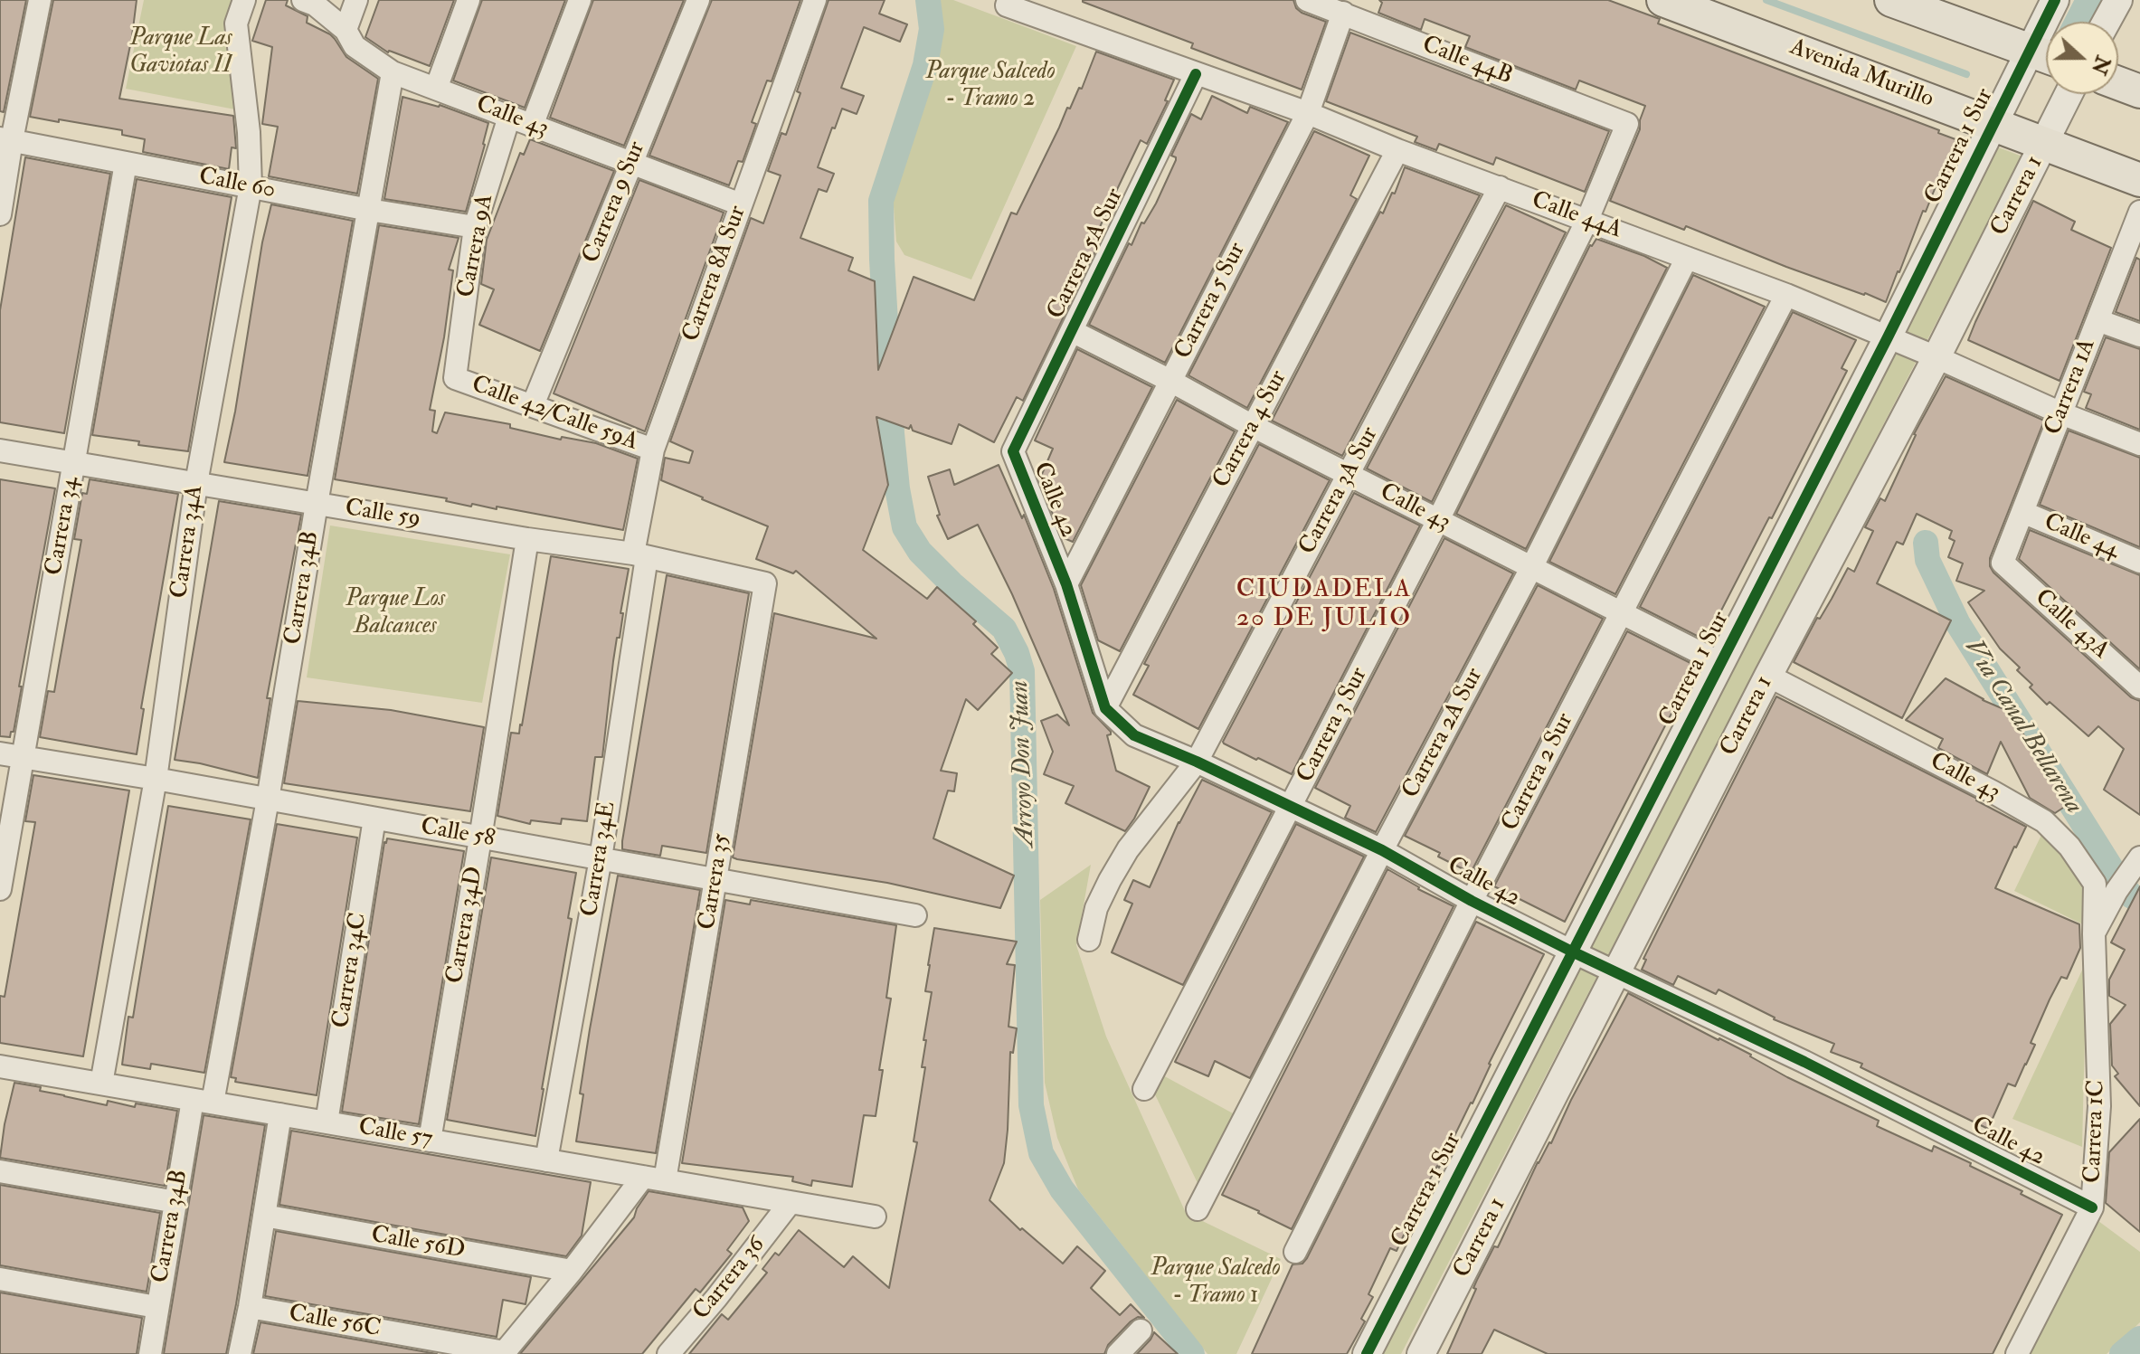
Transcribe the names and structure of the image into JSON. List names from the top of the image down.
{
  "streets": {
    "main road": ["Avenida Murillo"],
    "street": [
      "Calle 44B",
      "Calle 43",
      "Carrera 1 Sur",
      "Calle 60",
      "Carrera 1",
      "Carrera 9 Sur",
      "Calle 44A",
      "Carrera 9A",
      "Carrera 5A Sur",
      "Carrera 8A Sur",
      "Carrera 5 Sur",
      "Carrera 1A",
      "Calle 42/Calle 59A",
      "Carrera 4 Sur",
      "Carrera 3A Sur",
      "Calle 42",
      "Calle 59",
      "Carrera 34",
      "Calle 44",
      "Carrera 34A",
      "Carrera 34B",
      "Calle 43A",
      "Carrera 3 Sur",
      "Carrera 2A Sur",
      "Carrera 2 Sur",
      "Calle 58",
      "Carrera 34E",
      "Carrera 35",
      "Carrera 34D",
      "Carrera 34C",
      "Carrera 1C",
      "Calle 57",
      "Calle 56D",
      "Carrera 36",
      "Calle 56C"
    ]
  },
  "crossings": [
    ["Calle 44B", "Carrera 5 Sur"],
    ["Calle 44B", "Carrera 3 Sur"],
    ["Avenida Murillo", "Carrera 1 Sur"],
    ["Avenida Murillo", "Carrera 1"],
    ["Calle 43", "Carrera 1 Sur"],
    ["Calle 43", "Carrera 1"],
    ["Calle 43", "Carrera 9 Sur"],
    ["Calle 43", "Carrera 9A"],
    ["Calle 43", "Carrera 5A Sur"],
    ["Calle 43", "Carrera 8A Sur"],
    ["Calle 43", "Carrera 5 Sur"],
    ["Calle 43", "Carrera 4 Sur"],
    ["Calle 43", "Carrera 3A Sur"],
    ["Calle 43", "Carrera 34B"],
    ["Calle 43", "Carrera 3 Sur"],
    ["Calle 43", "Carrera 2A Sur"],
    ["Calle 43", "Carrera 2 Sur"],
    ["Calle 43", "Carrera 1C"],
    ["Carrera 1 Sur", "Calle 44A"],
    ["Carrera 1 Sur", "Calle 42"],
    ["Calle 60", "Carrera 9A"],
    ["Calle 60", "Carrera 34"],
    ["Calle 60", "Carrera 34A"],
    ["Calle 60", "Carrera 34B"],
    ["Carrera 1", "Calle 44A"],
    ["Carrera 1", "Calle 42"],
    ["Carrera 9 Sur", "Calle 42/Calle 59A"],
    ["Calle 44A", "Carrera 5A Sur"],
    ["Calle 44A", "Carrera 5 Sur"],
    ["Calle 44A", "Carrera 1A"],
    ["Calle 44A", "Carrera 4 Sur"],
    ["Calle 44A", "Carrera 3A Sur"],
    ["Calle 44A", "Carrera 3 Sur"],
    ["Calle 44A", "Carrera 2A Sur"],
    ["Calle 44A", "Carrera 2 Sur"],
    ["Carrera 9A", "Calle 42/Calle 59A"],
    ["Carrera 5A Sur", "Calle 42"],
    ["Carrera 8A Sur", "Calle 42/Calle 59A"],
    ["Carrera 8A Sur", "Calle 59"],
    ["Carrera 8A Sur", "Carrera 34E"],
    ["Carrera 5 Sur", "Calle 42"],
    ["Carrera 1A", "Calle 44"],
    ["Carrera 1A", "Calle 43A"],
    ["Carrera 4 Sur", "Calle 42"],
    ["Carrera 3A Sur", "Calle 42"],
    ["Calle 42", "Carrera 3 Sur"],
    ["Calle 42", "Carrera 2A Sur"],
    ["Calle 42", "Carrera 2 Sur"],
    ["Calle 42", "Carrera 1C"],
    ["Calle 59", "Carrera 34"],
    ["Calle 59", "Carrera 34A"],
    ["Calle 59", "Carrera 34B"],
    ["Calle 59", "Carrera 34E"],
    ["Calle 59", "Carrera 35"],
    ["Calle 59", "Carrera 34D"],
    ["Carrera 34", "Calle 58"],
    ["Carrera 34A", "Calle 58"],
    ["Carrera 34A", "Calle 57"],
    ["Carrera 34B", "Calle 58"],
    ["Carrera 34B", "Calle 57"],
    ["Calle 58", "Carrera 34E"],
    ["Calle 58", "Carrera 35"],
    ["Calle 58", "Carrera 34D"],
    ["Calle 58", "Carrera 34C"],
    ["Carrera 34E", "Calle 57"],
    ["Carrera 35", "Calle 57"],
    ["Carrera 35", "Calle 56D"],
    ["Carrera 35", "Calle 56C"],
    ["Carrera 34D", "Calle 57"],
    ["Carrera 34C", "Calle 57"],
    ["Calle 57", "Carrera 36"]
  ],
  "districts": ["CIUDADELA 20 DE JULIO"],
  "water": ["Via Canal Bellarena", "Arroyo Don Juan"],
  "parks": [
    "Parque Las Gaviotas II",
    "Parque Salcedo - Tramo 2",
    "Parque Los Balcances",
    "Parque Salcedo - Tramo 1"
  ],
  "north": "right"
}
